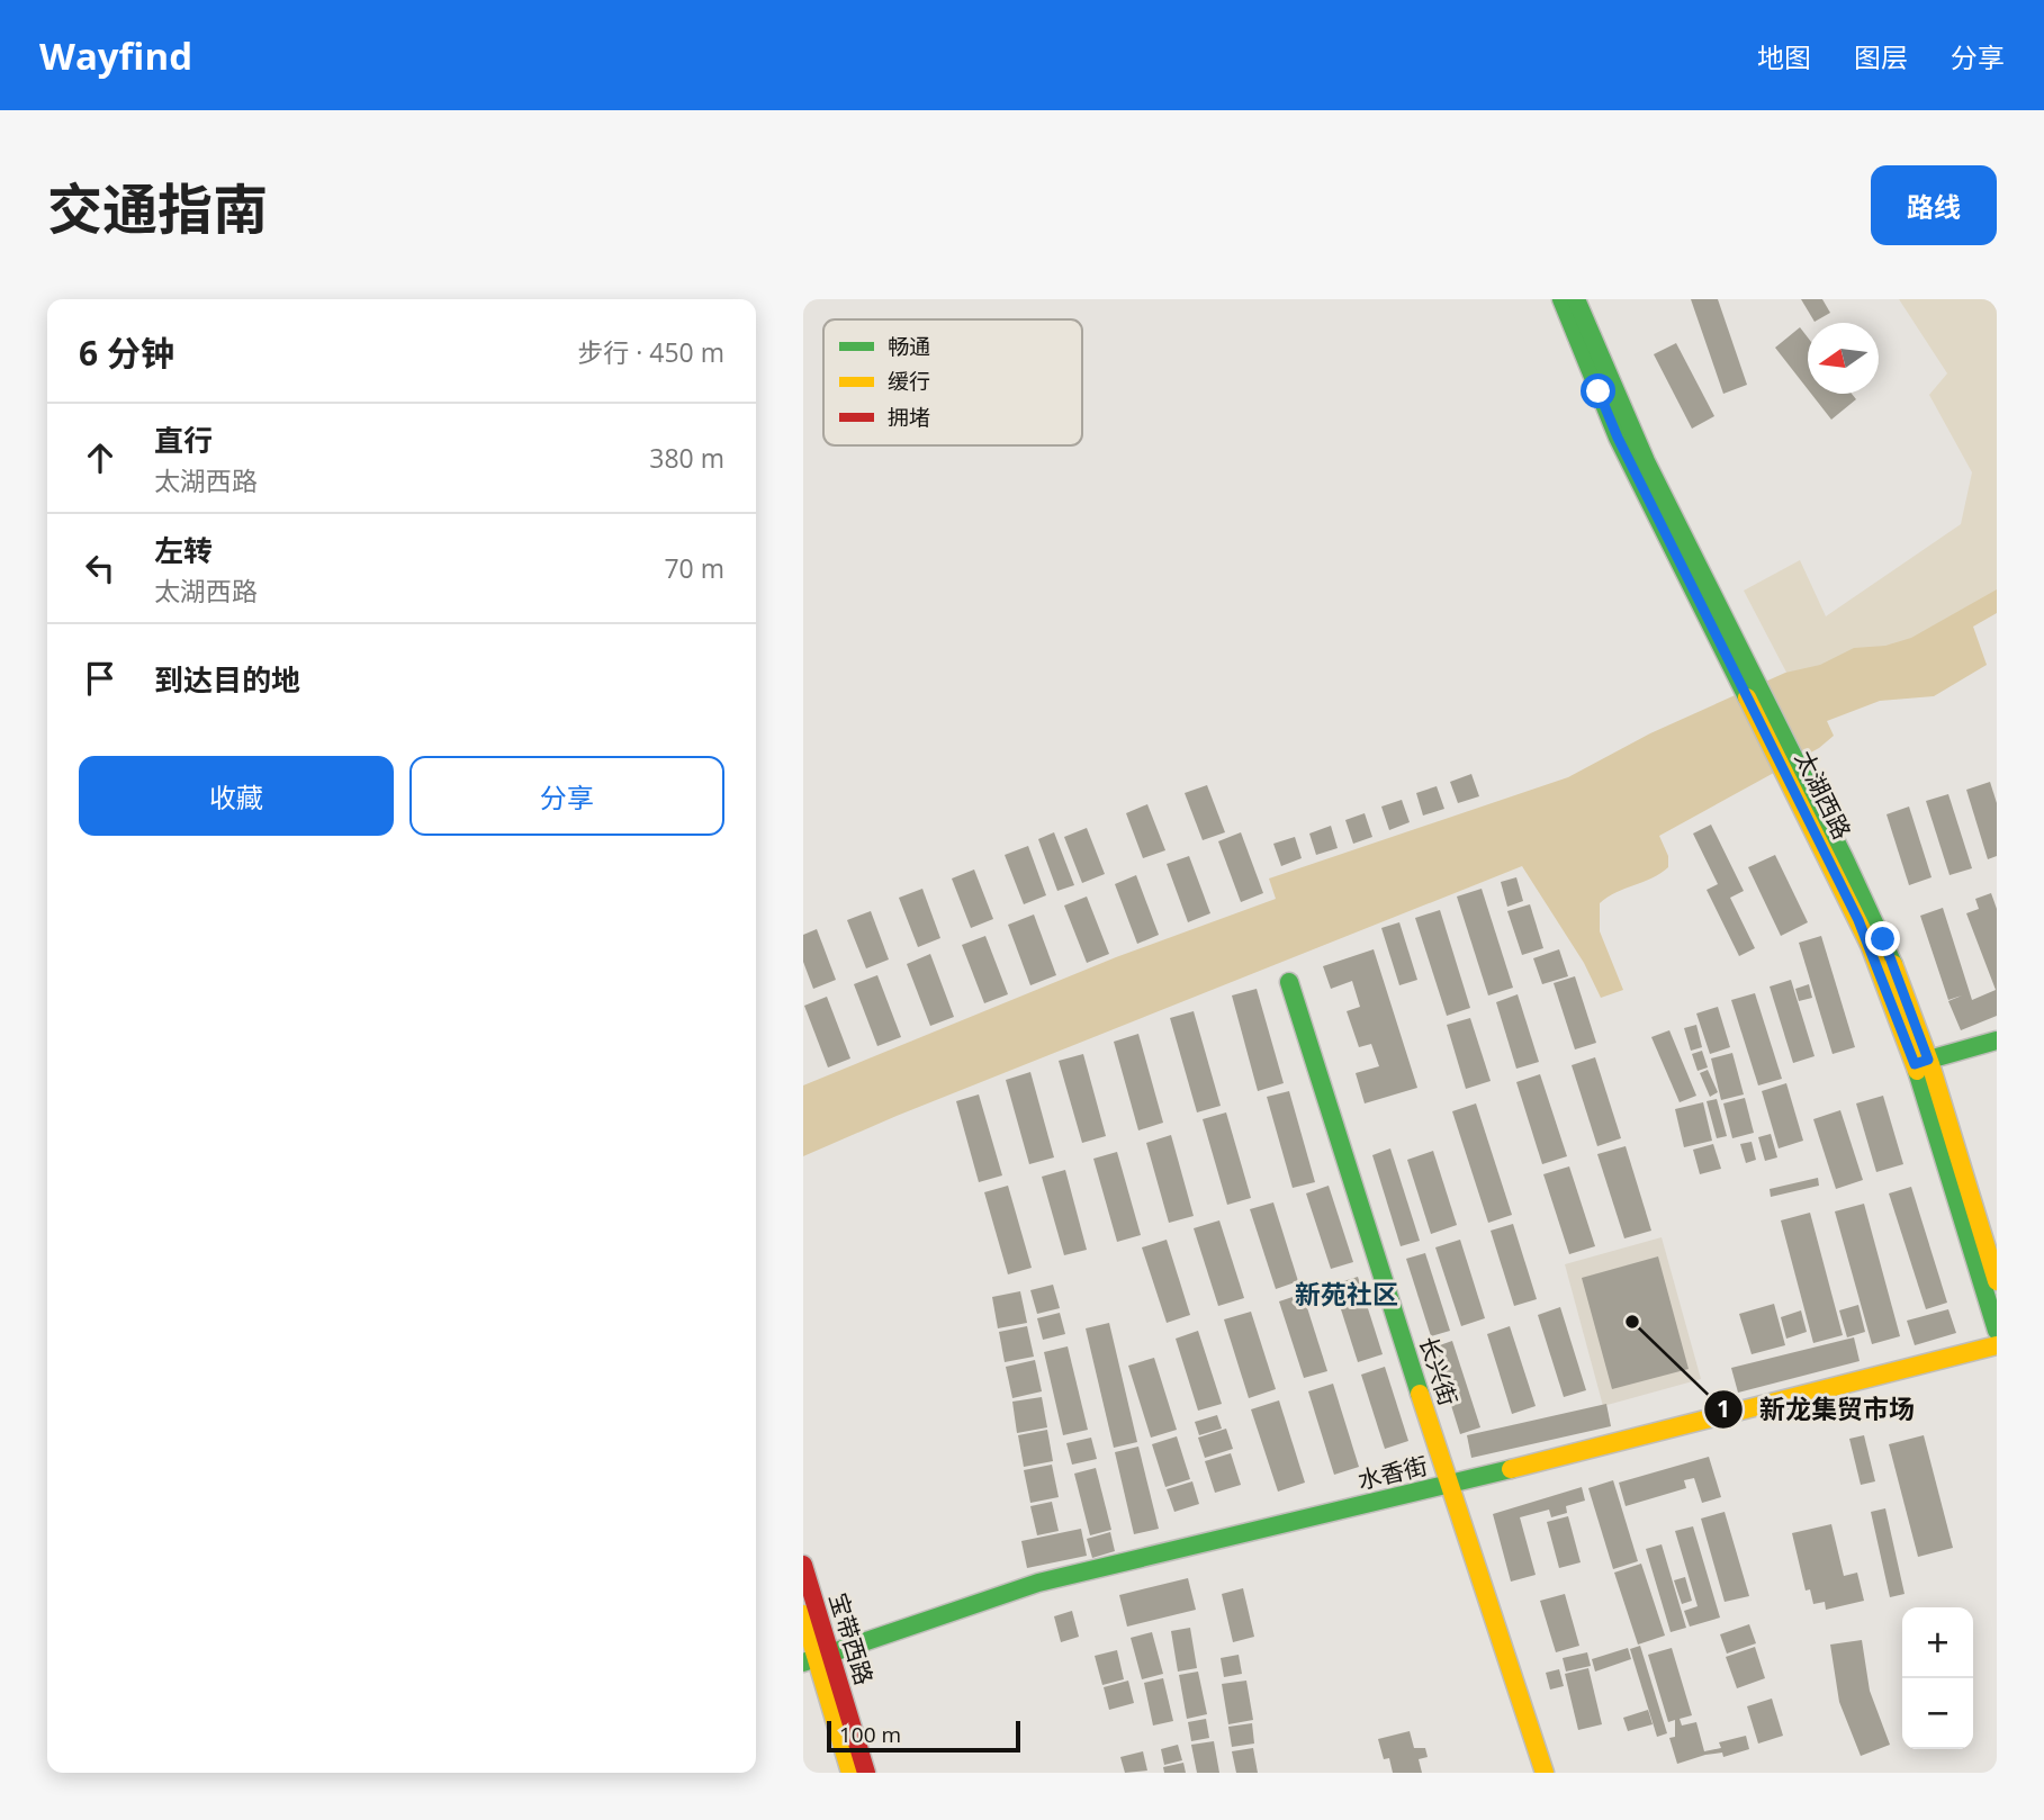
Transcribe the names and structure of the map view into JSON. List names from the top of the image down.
{
  "streets": {
    "main road": [
      "太湖西路",
      "长兴街",
      "水香街",
      "宝带西路"
    ]
  },
  "crossings": [
    ["长兴街", "水香街"],
    ["水香街", "宝带西路"]
  ],
  "districts": ["新苑社区"],
  "places": ["新龙集贸市场"],
  "legend": ["畅通", "缓行", "拥堵"],
  "scale_bar": "100 m",
  "north": "left",
  "page": {
    "header": "Wayfind",
    "nav": ["地图", "图层", "分享"],
    "title": "交通指南",
    "buttons": [
      "路线",
      ["收藏", "分享"]
    ],
    "heading": ["6 分钟", "步行 · 450 m"],
    "list": [
      ["直行", "太湖西路", "380 m"],
      ["左转", "太湖西路", "70 m"],
      "到达目的地"
    ],
    "map_buttons": ["+", "−"],
    "scale": "100 m"
  }
}
